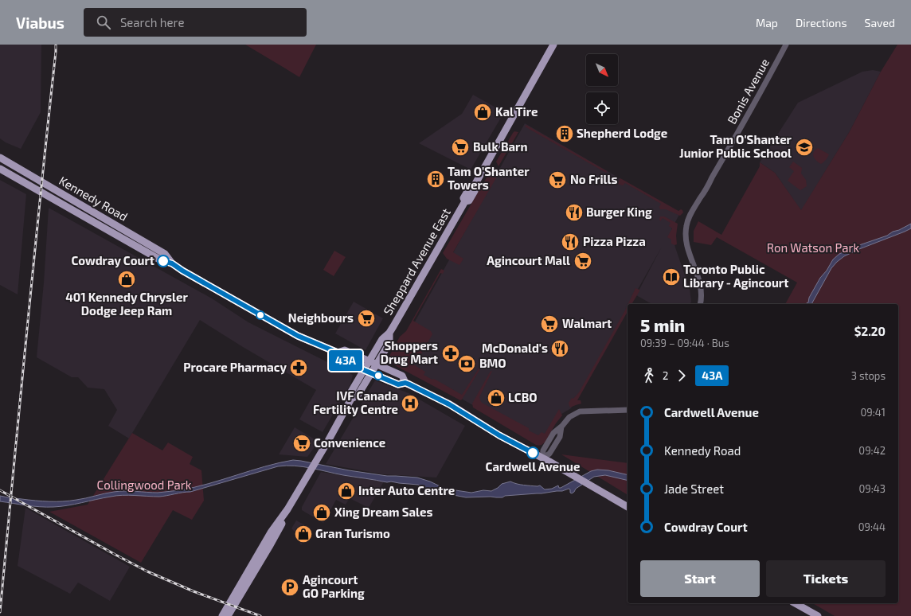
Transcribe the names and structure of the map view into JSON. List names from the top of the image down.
{
  "streets": {
    "main road": ["Kennedy Road", "Sheppard Avenue East"],
    "street": ["Bonis Avenue"]
  },
  "crossings": [
    ["Kennedy Road", "Sheppard Avenue East"]
  ],
  "parks": ["Ron Watson Park", "Collingwood Park"],
  "places": {
    "shop": [
      "Kal Tire",
      "401 Kennedy Chrysler Dodge Jeep Ram",
      "LCBO",
      "Inter Auto Centre",
      "Xing Dream Sales",
      "Gran Turismo"
    ],
    "building": ["Shepherd Lodge", "Tam O'Shanter Towers"],
    "supermarket": [
      "Bulk Barn",
      "No Frills",
      "Agincourt Mall",
      "Neighbours",
      "Walmart",
      "Convenience"
    ],
    "school or university": ["Tam O'Shanter Junior Public School"],
    "restaurant": ["Burger King", "Pizza Pizza", "McDonald's"],
    "other": ["Cowdray Court", "Cardwell Avenue"],
    "library": ["Toronto Public Library - Agincourt"],
    "pharmacy": ["Shoppers Drug Mart", "Procare Pharmacy"],
    "bank": ["BMO"],
    "hospital": ["IVF Canada Fertility Centre"],
    "parking": ["Agincourt GO Parking"]
  },
  "lines": ["bus line 43A"],
  "north": "bottom right",
  "page": {
    "header": "Viabus",
    "search": "Search here",
    "nav": ["Map", "Directions", "Saved"],
    "on_map": "43A",
    "heading": ["5 min", "09:39 – 09:44 · Bus", "$2.20"],
    "legs": ["2", "43A", "3 stops"],
    "list": [
      {
        "name": "Cardwell Avenue",
        "value": "09:41"
      },
      {
        "name": "Kennedy Road",
        "value": "09:42"
      },
      {
        "name": "Jade Street",
        "value": "09:43"
      },
      {
        "name": "Cowdray Court",
        "value": "09:44"
      }
    ],
    "buttons": ["Start", "Tickets"]
  }
}
